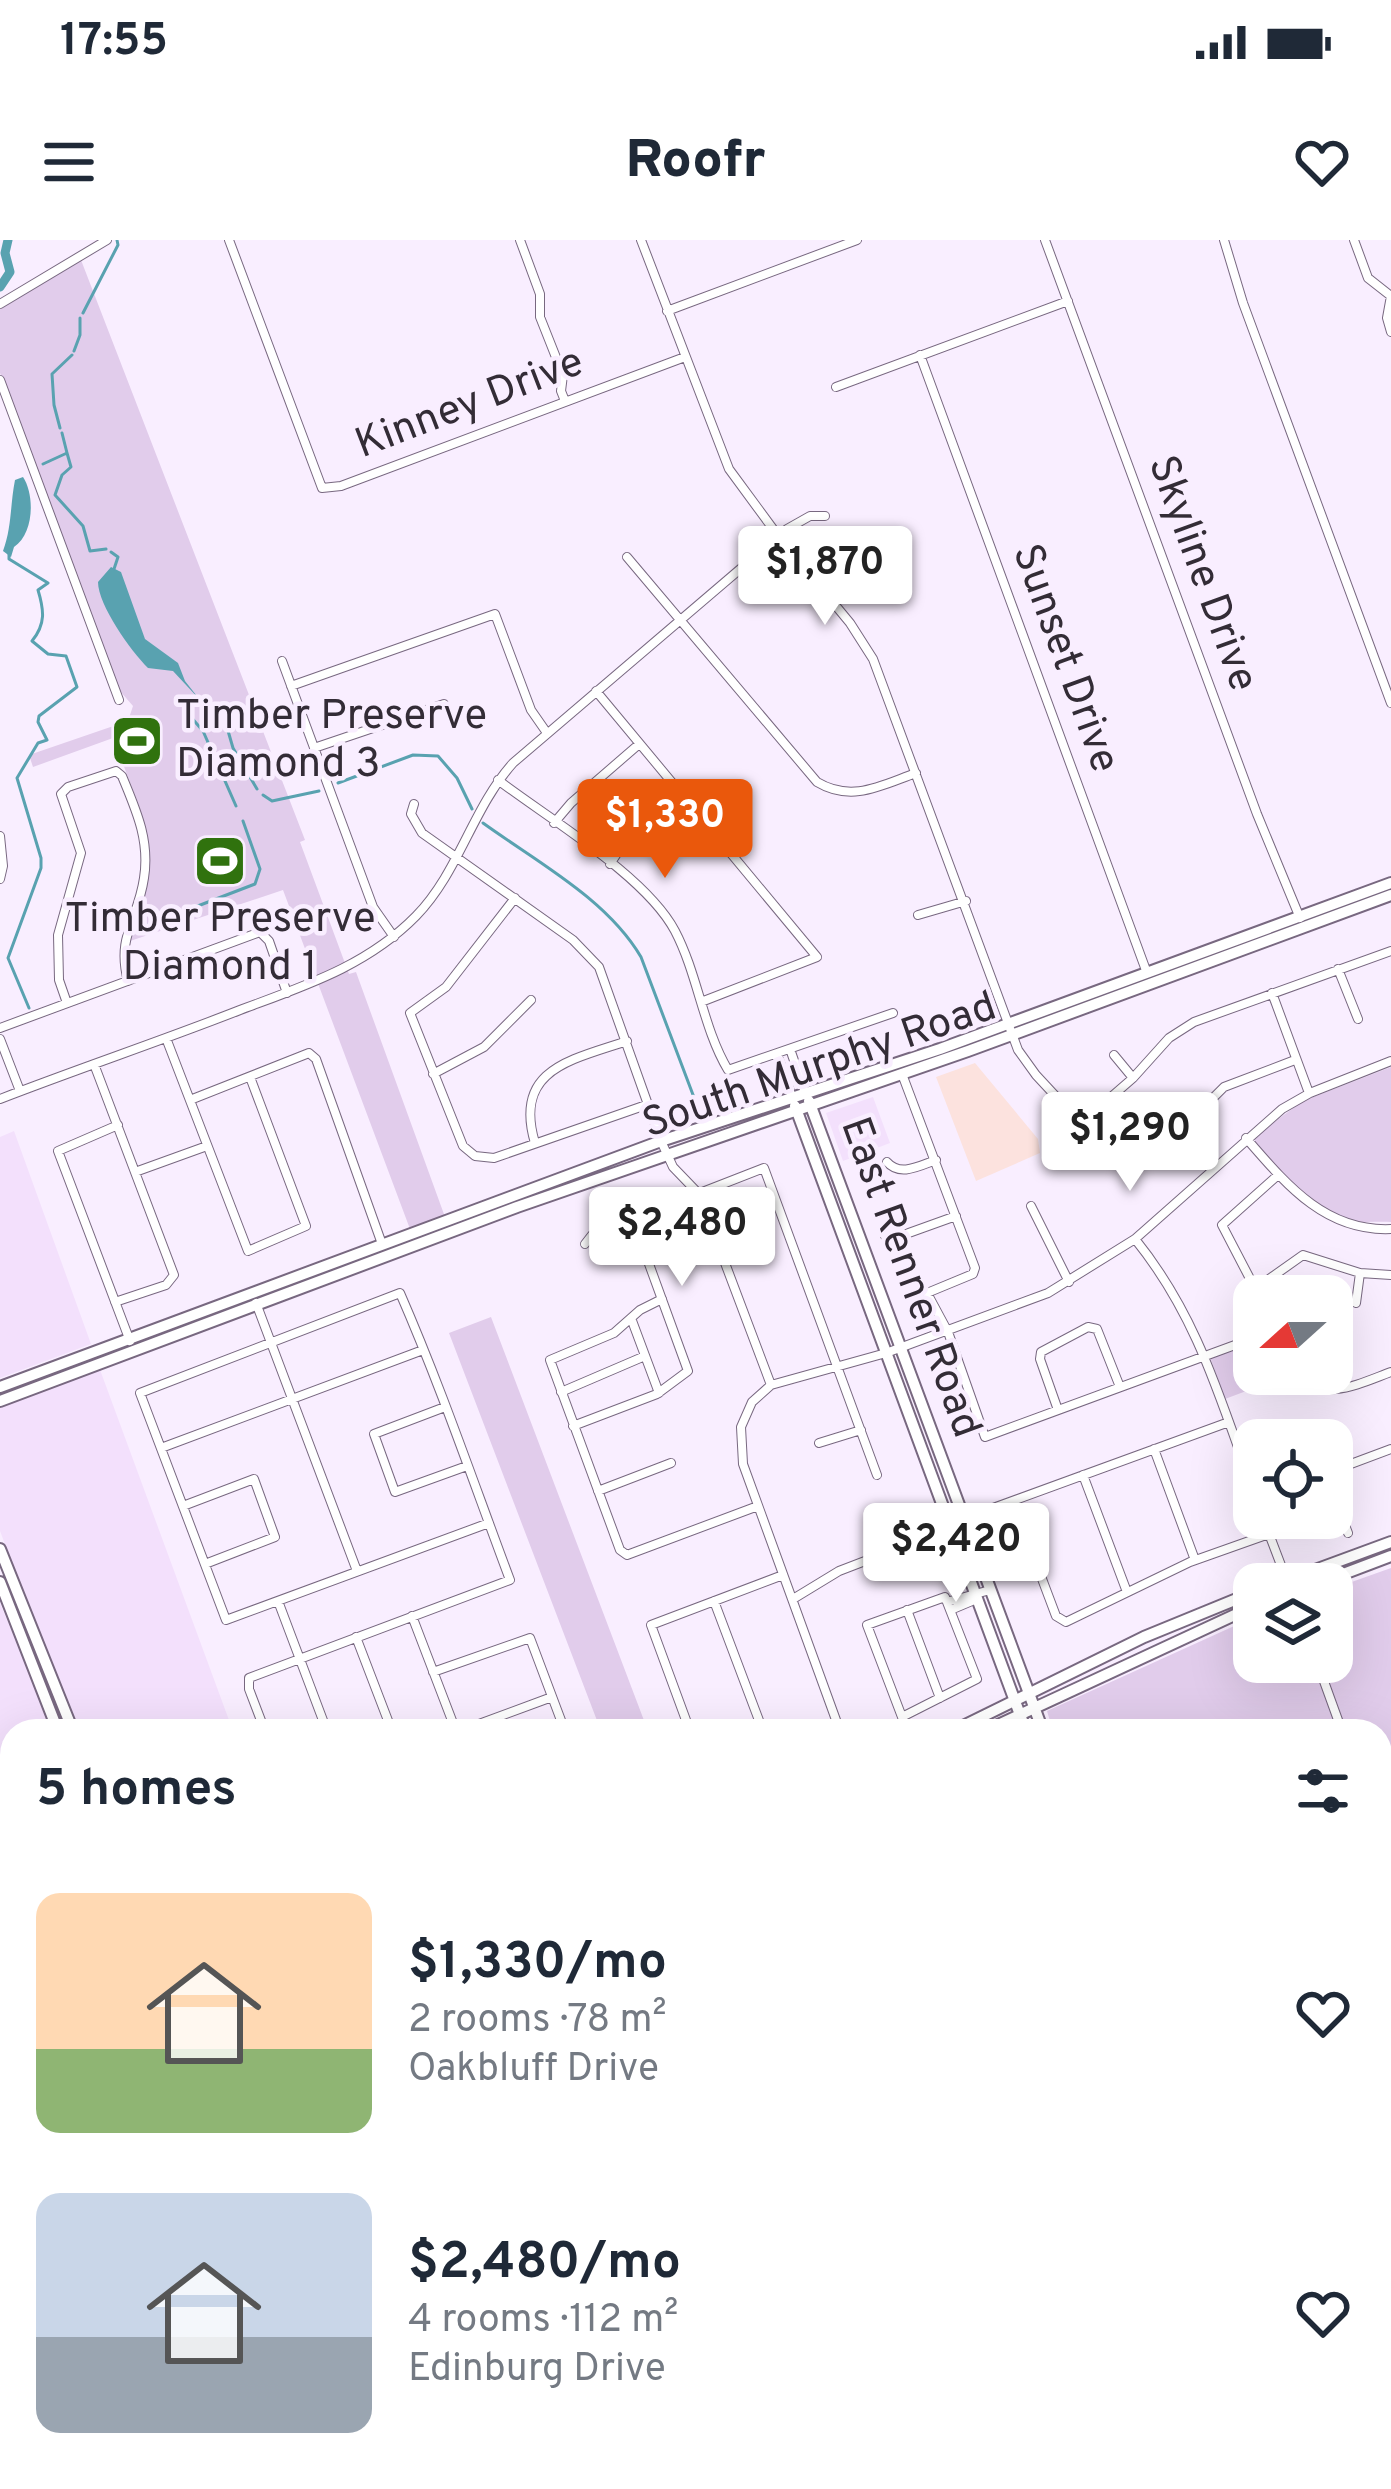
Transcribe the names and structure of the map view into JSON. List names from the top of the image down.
{
  "streets": {
    "main road": ["South Murphy Road", "East Renner Road"],
    "street": ["Kinney Drive", "Skyline Drive", "Sunset Drive"]
  },
  "crossings": [
    ["Skyline Drive", "South Murphy Road"],
    ["Sunset Drive", "South Murphy Road"],
    ["South Murphy Road", "East Renner Road"]
  ],
  "places": {
    "sports": ["Timber Preserve Diamond 3", "Timber Preserve Diamond 1"]
  },
  "north": "left",
  "page": {
    "status": "17:55",
    "header": "Roofr",
    "price": [
      "$1,870",
      "$1,330",
      "$1,290",
      "$2,480",
      "$2,420"
    ],
    "heading": "5 homes",
    "list": [
      {
        "name": "$1,330/mo",
        "note": "2 rooms · 78 m² · Oakbluff Drive"
      },
      {
        "name": "$2,480/mo",
        "note": "4 rooms · 112 m² · Edinburg Drive"
      }
    ]
  }
}
